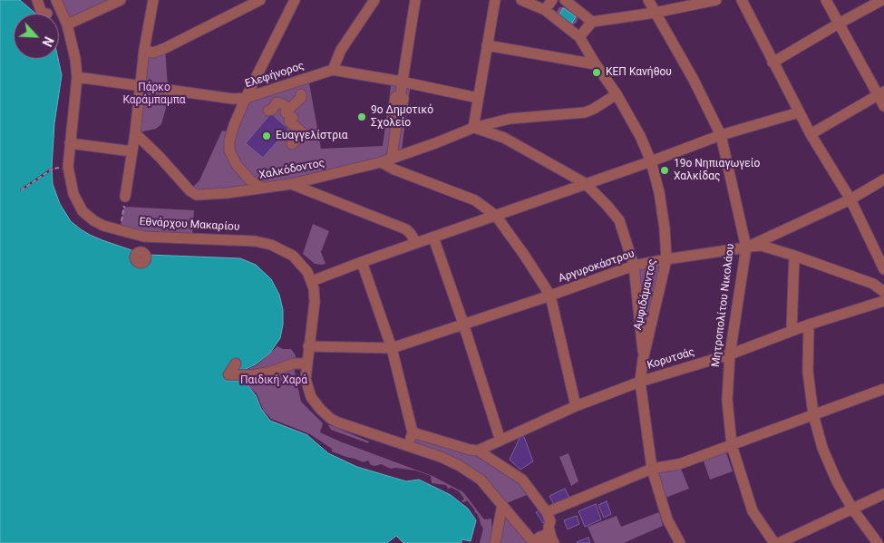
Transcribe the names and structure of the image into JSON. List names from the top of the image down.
{
  "streets": {
    "street": [
      "Ελεφήνορος",
      "Χαλκόδοντος",
      "Εθνάρχου Μακαρίου",
      "Αργυροκάστρου",
      "Αμφιδάμαντος",
      "Μητροπολίτου Νικολάου",
      "Κορυτσάς"
    ]
  },
  "crossings": [
    ["Ελεφήνορος", "Εθνάρχου Μακαρίου"],
    ["Χαλκόδοντος", "Αμφιδάμαντος"],
    ["Εθνάρχου Μακαρίου", "Αργυροκάστρου"],
    ["Αργυροκάστρου", "Αμφιδάμαντος"],
    ["Αργυροκάστρου", "Μητροπολίτου Νικολάου"],
    ["Αμφιδάμαντος", "Κορυτσάς"],
    ["Μητροπολίτου Νικολάου", "Κορυτσάς"]
  ],
  "parks": ["Πάρκο Καράμπαμπα", "Παιδική Χαρά"],
  "places": [
    "ΚΕΠ Κανήθου",
    "9ο Δημοτικό Σχολείο",
    "Ευαγγελίστρια",
    "19ο Νηπιαγωγείο Χαλκίδας"
  ],
  "north": "bottom right"
}
